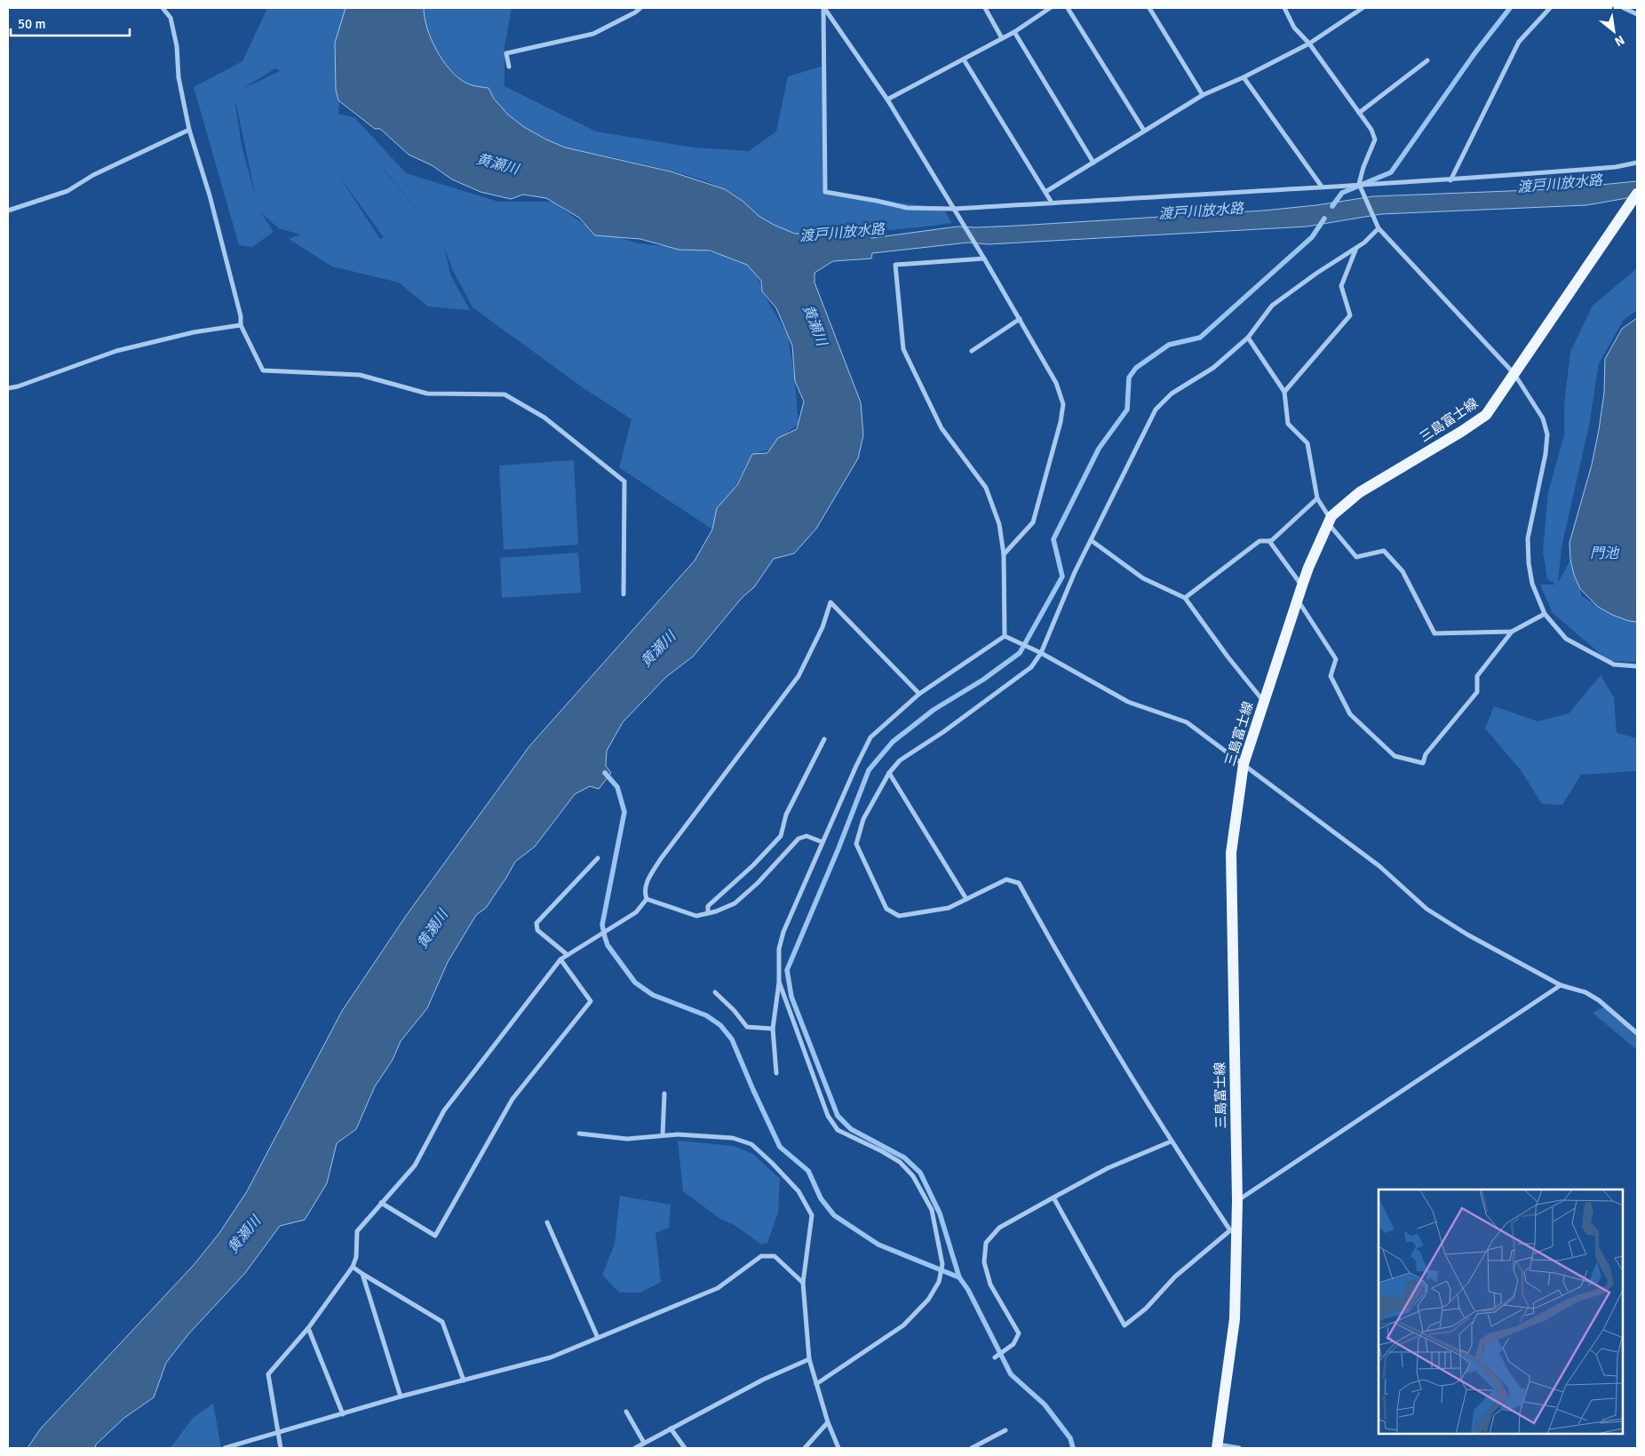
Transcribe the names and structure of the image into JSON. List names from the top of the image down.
{
  "streets": {
    "main road": ["三島富士線"]
  },
  "water": ["黄瀬川", "渡戸川放水路", "門池"],
  "scale_bar": "50 m",
  "north": "bottom right"
}
